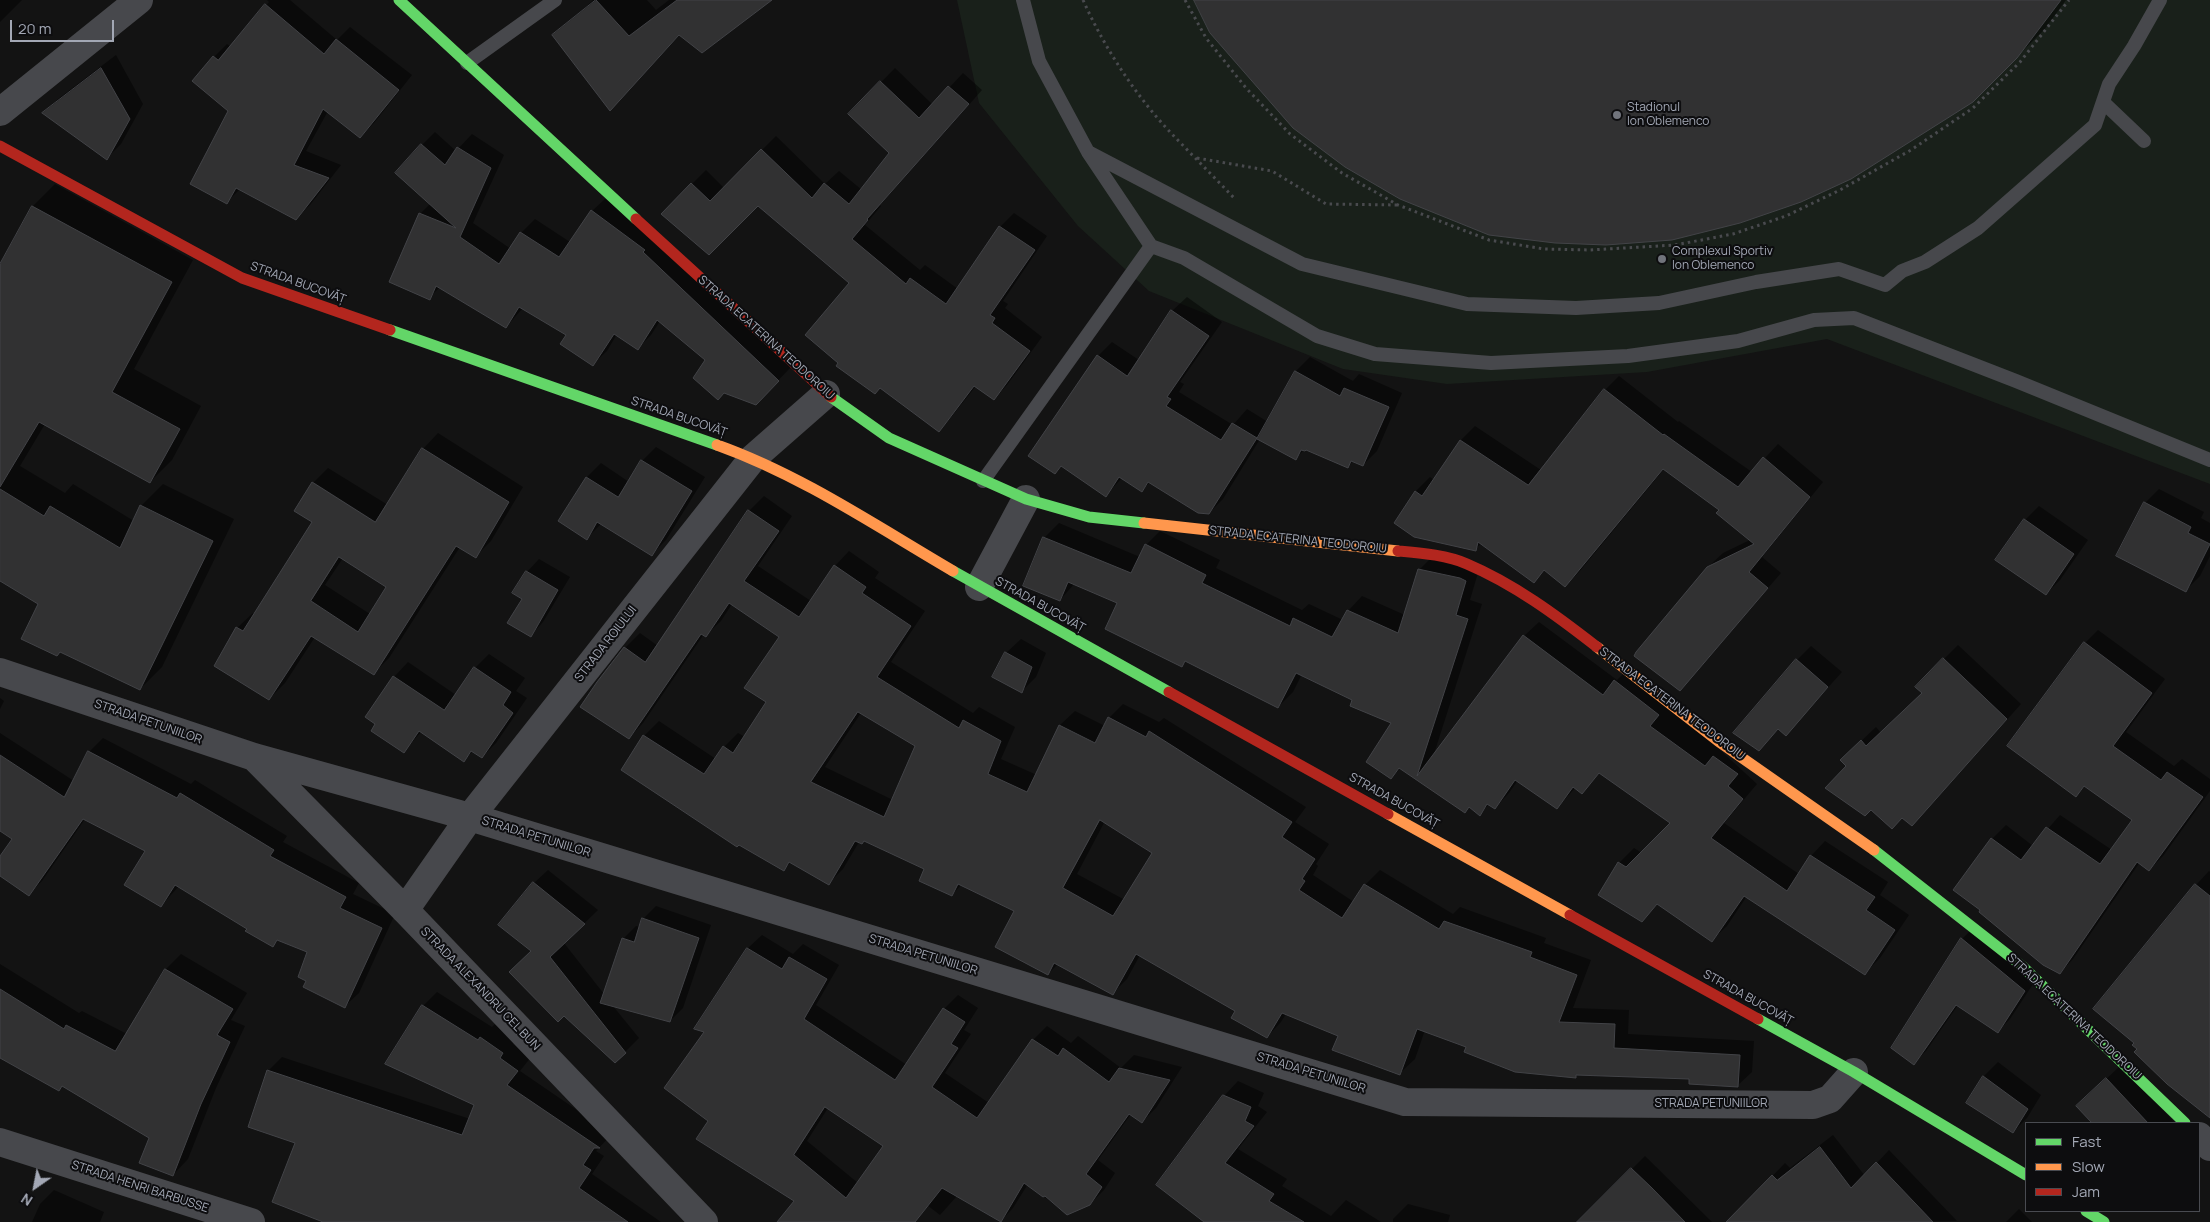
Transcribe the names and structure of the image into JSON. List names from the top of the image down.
{
  "streets": {
    "street": [
      "STRADA BUCOVĂȚ",
      "STRADA ECATERINA TEODOROIU",
      "STRADA ROIULUI",
      "STRADA PETUNIILOR",
      "STRADA ALEXANDRU CEL BUN",
      "STRADA HENRI BARBUSSE"
    ]
  },
  "crossings": [
    ["STRADA BUCOVĂȚ", "STRADA ROIULUI"],
    ["STRADA BUCOVĂȚ", "STRADA PETUNIILOR"],
    ["STRADA ECATERINA TEODOROIU", "STRADA ROIULUI"],
    ["STRADA ROIULUI", "STRADA PETUNIILOR"],
    ["STRADA ROIULUI", "STRADA ALEXANDRU CEL BUN"],
    ["STRADA PETUNIILOR", "STRADA ALEXANDRU CEL BUN"]
  ],
  "places": ["Stadionul Ion Oblemenco", "Complexul Sportiv Ion Oblemenco"],
  "legend": ["Fast", "Slow", "Jam"],
  "scale_bar": "20 m",
  "north": "bottom left"
}
